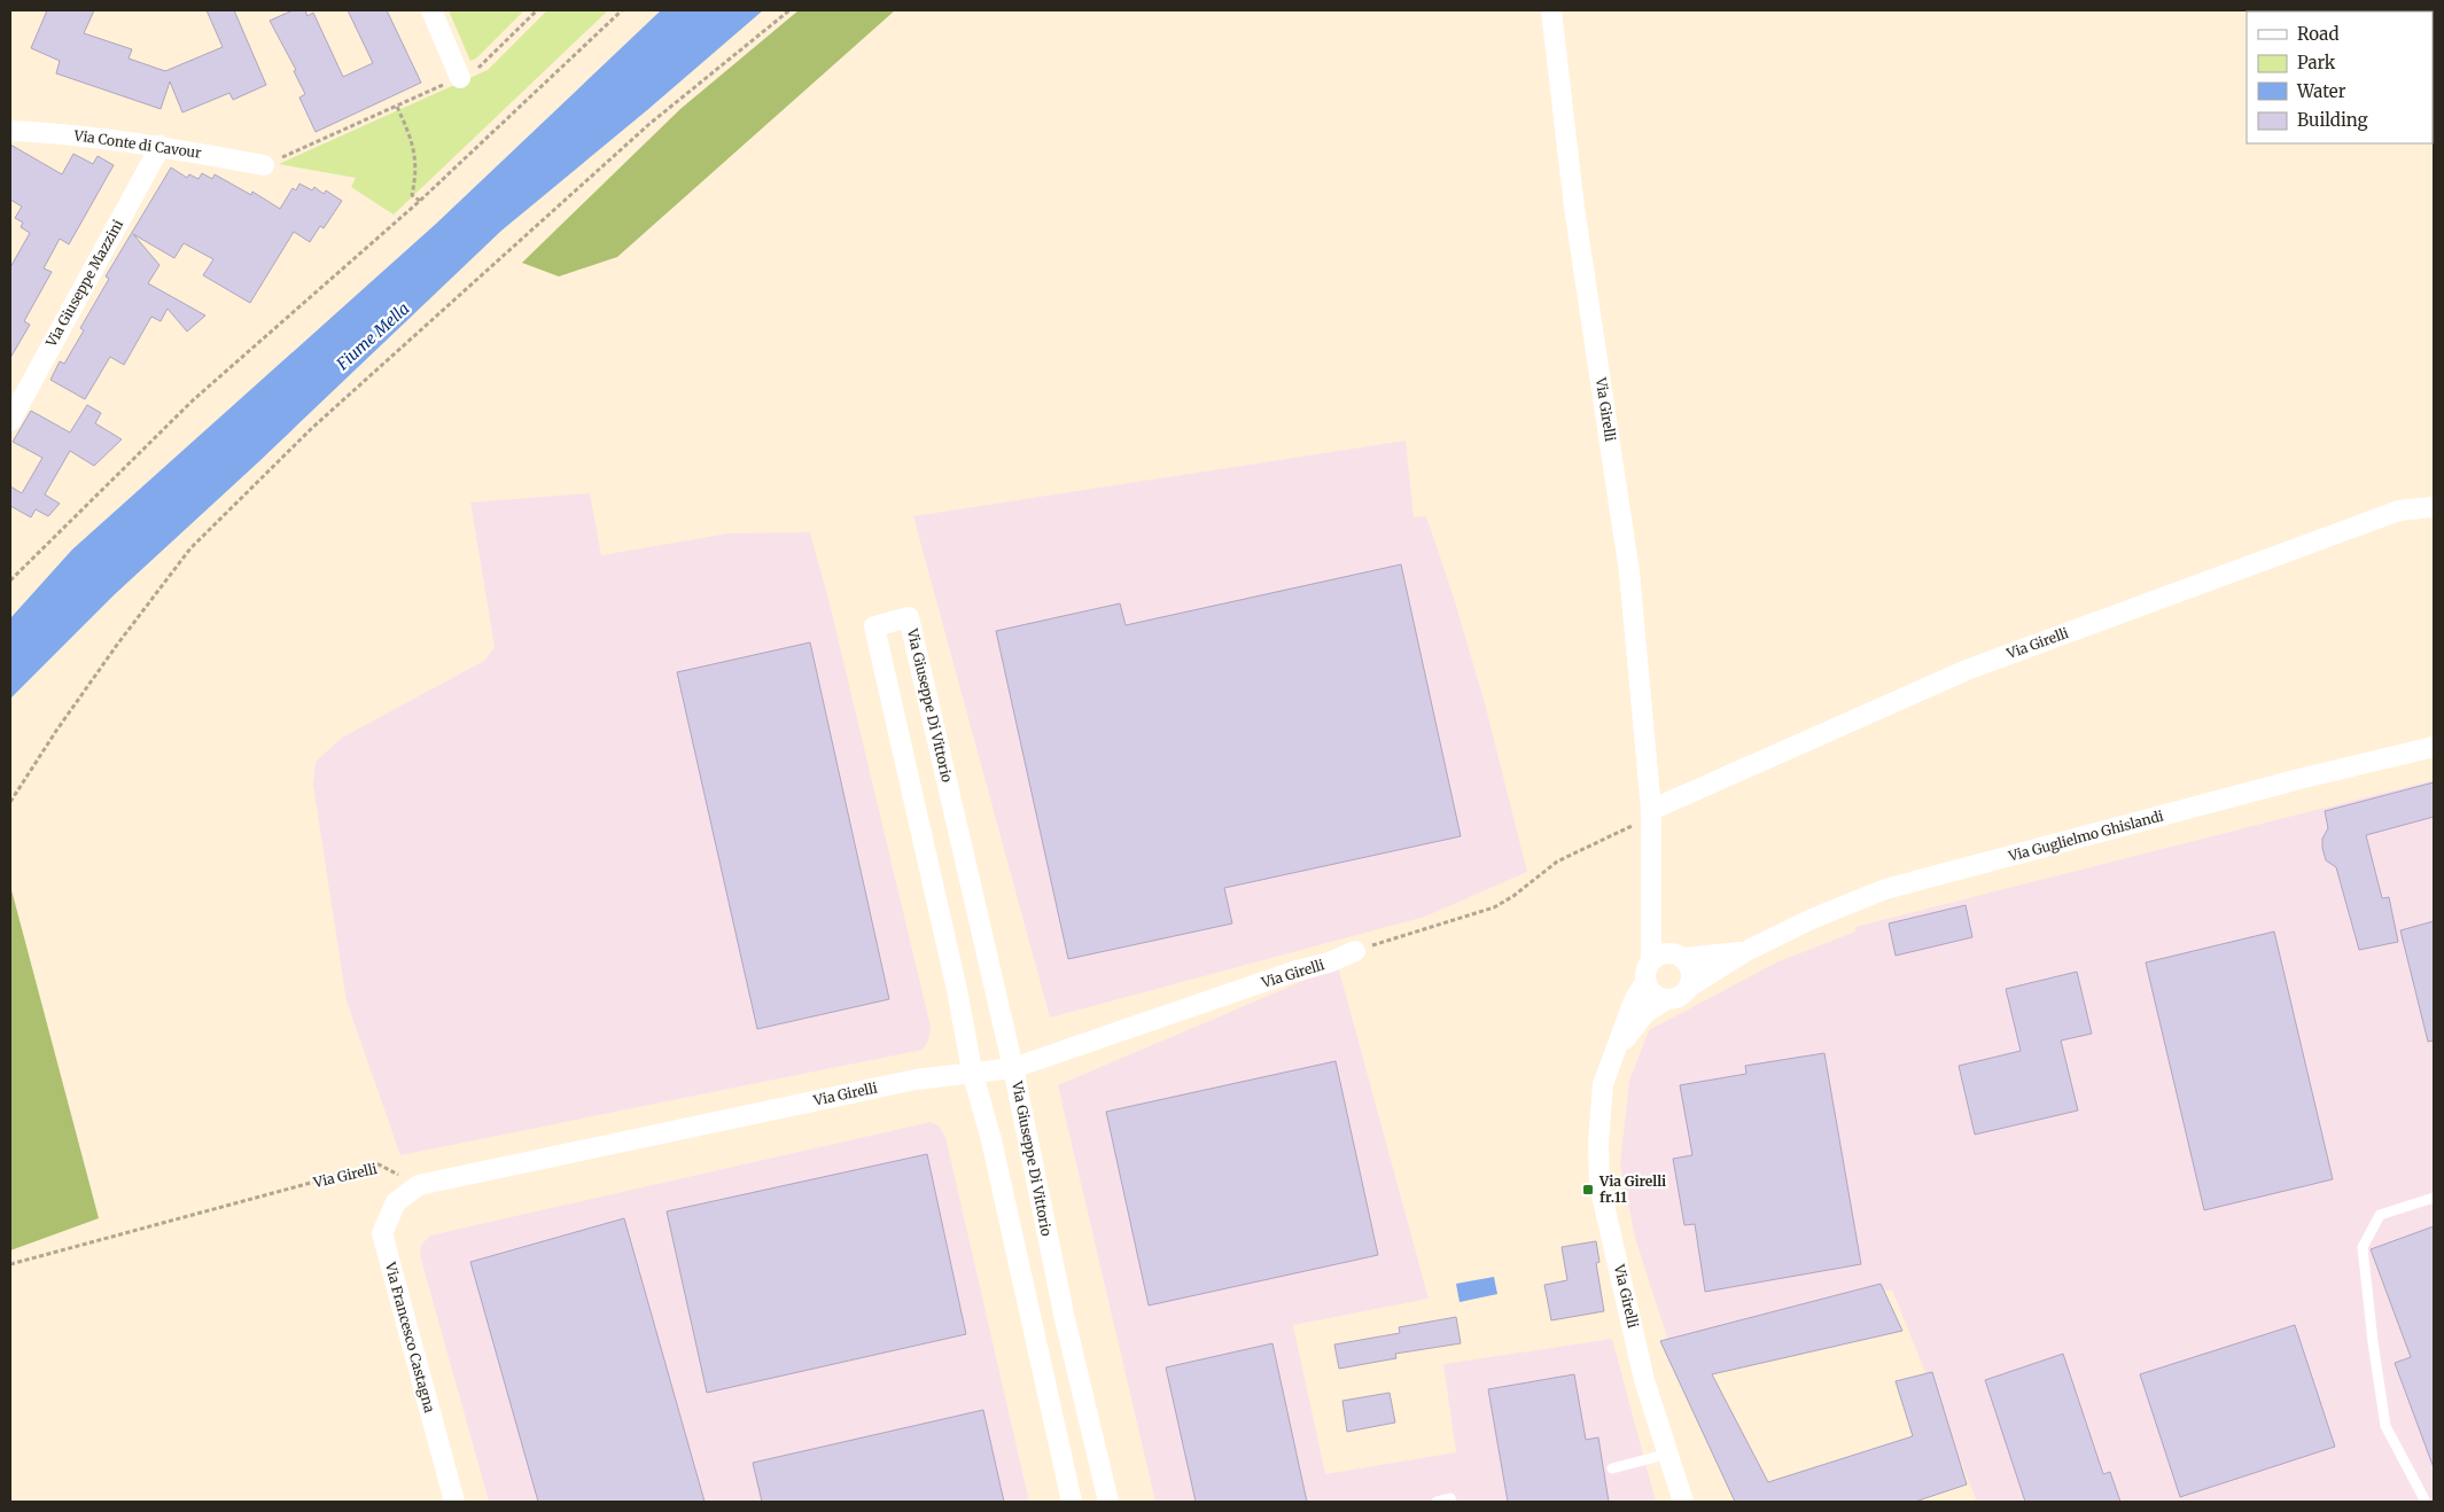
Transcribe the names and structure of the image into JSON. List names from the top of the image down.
{
  "streets": {
    "street": [
      "Via Conte di Cavour",
      "Via Giuseppe Mazzini",
      "Via Girelli",
      "Via Giuseppe Di Vittorio",
      "Via Guglielmo Ghislandi",
      "Via Francesco Castagna"
    ]
  },
  "crossings": [
    ["Via Conte di Cavour", "Via Giuseppe Mazzini"],
    ["Via Girelli", "Via Giuseppe Di Vittorio"],
    ["Via Girelli", "Via Guglielmo Ghislandi"],
    ["Via Girelli", "Via Francesco Castagna"]
  ],
  "water": ["Fiume Mella"],
  "places": {
    "transit": ["Via Girelli fr.11"]
  },
  "legend": [
    "Road",
    "Park",
    "Water",
    "Building"
  ]
}
